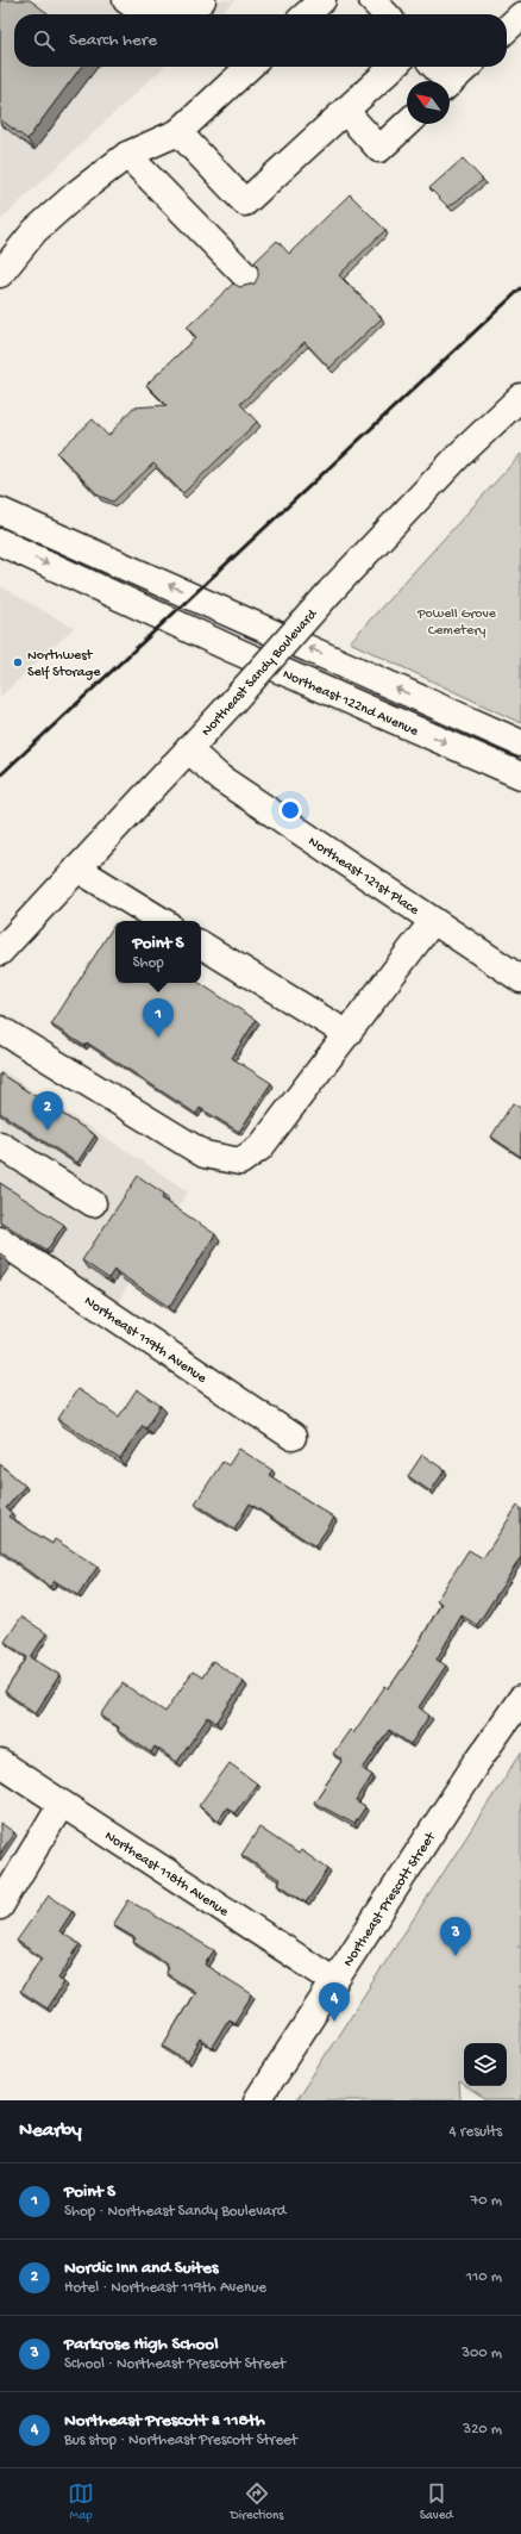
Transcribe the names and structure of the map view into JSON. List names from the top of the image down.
{
  "streets": {
    "main road": [
      "Northeast Sandy Boulevard",
      "Northeast 122nd Avenue",
      "Northeast 121st Place",
      "Northeast 119th Avenue",
      "Northeast 118th Avenue",
      "Northeast Prescott Street"
    ]
  },
  "crossings": [
    ["Northeast Sandy Boulevard", "Northeast 121st Place"],
    ["Northeast 118th Avenue", "Northeast Prescott Street"]
  ],
  "parks": ["Powell Grove Cemetery"],
  "places": ["Northwest Self Storage"],
  "north": "top left",
  "page": {
    "search": "Search here",
    "popup": ["Point S", "Shop"],
    "pins": [
      "1",
      "2",
      "3",
      "4"
    ],
    "heading": ["Nearby", "4 results"],
    "list": [
      {
        "mark": "1",
        "name": "Point S",
        "note": "Shop · Northeast Sandy Boulevard",
        "value": "70 m"
      },
      {
        "mark": "2",
        "name": "Nordic Inn and Suites",
        "note": "Hotel · Northeast 119th Avenue",
        "value": "110 m"
      },
      {
        "mark": "3",
        "name": "Parkrose High School",
        "note": "School · Northeast Prescott Street",
        "value": "300 m"
      },
      {
        "mark": "4",
        "name": "Northeast Prescott & 118th",
        "note": "Bus stop · Northeast Prescott Street",
        "value": "320 m"
      }
    ],
    "nav": ["Map", "Directions", "Saved"]
  }
}
